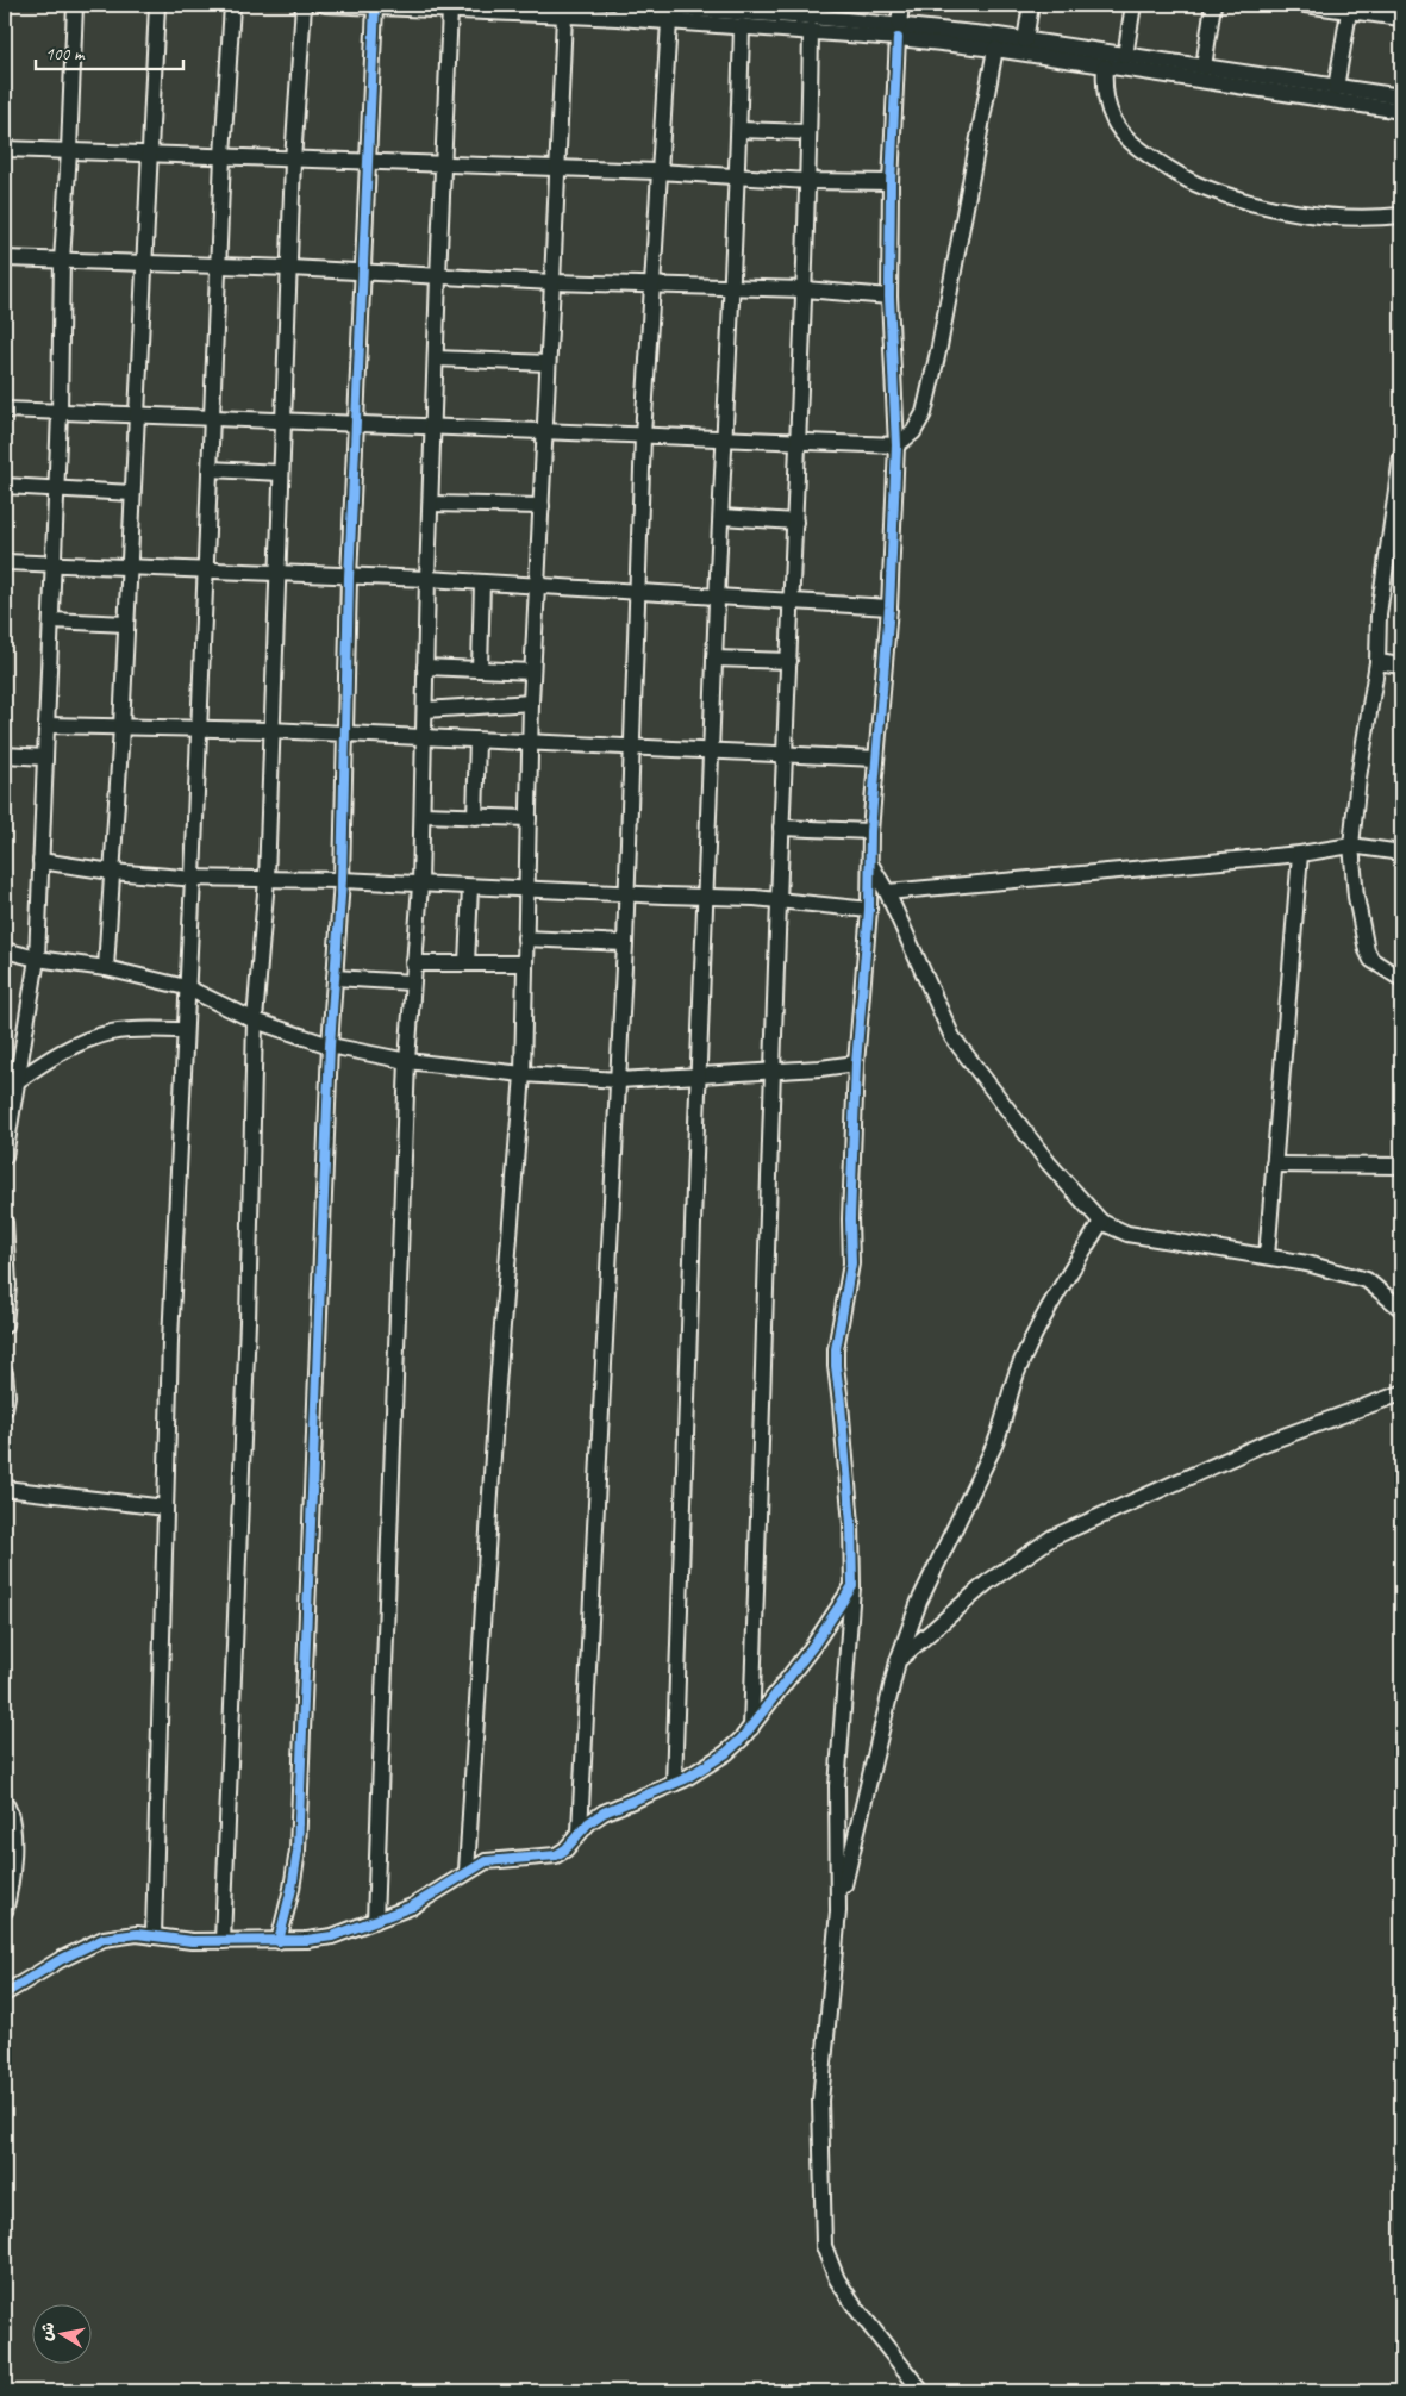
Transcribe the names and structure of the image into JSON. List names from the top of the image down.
{
  "scale_bar": "100 m",
  "north": "left"
}
